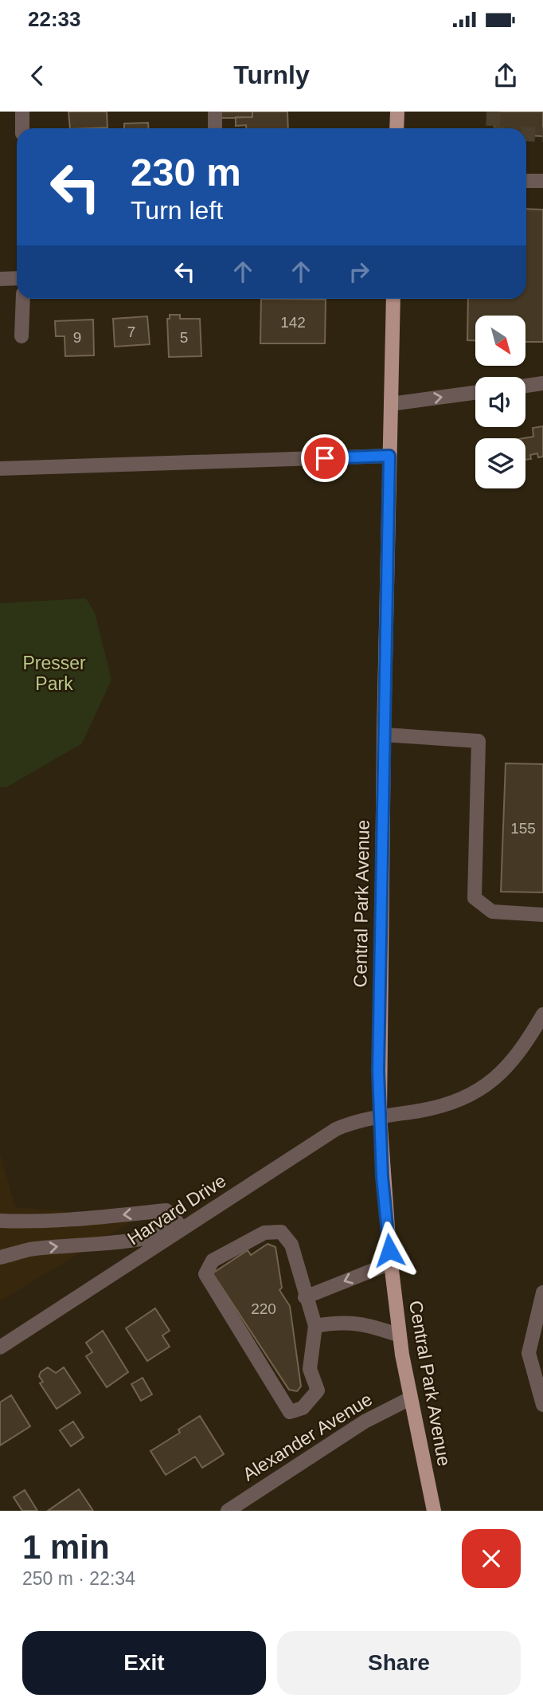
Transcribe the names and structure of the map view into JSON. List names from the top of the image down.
{
  "streets": {
    "main road": ["Central Park Avenue"],
    "street": ["Harvard Drive", "Alexander Avenue"]
  },
  "crossings": [
    ["Central Park Avenue", "Harvard Drive"],
    ["Central Park Avenue", "Alexander Avenue"]
  ],
  "parks": ["Presser Park"],
  "house_numbers": [
    "142",
    "7",
    "9",
    "5",
    "155",
    "220"
  ],
  "north": "bottom right",
  "page": {
    "status": "22:33",
    "header": "Turnly",
    "turn": ["230 m", "Turn left"],
    "heading": ["1 min", "250 m · 22:34"],
    "buttons": ["Exit", "Share"]
  }
}
